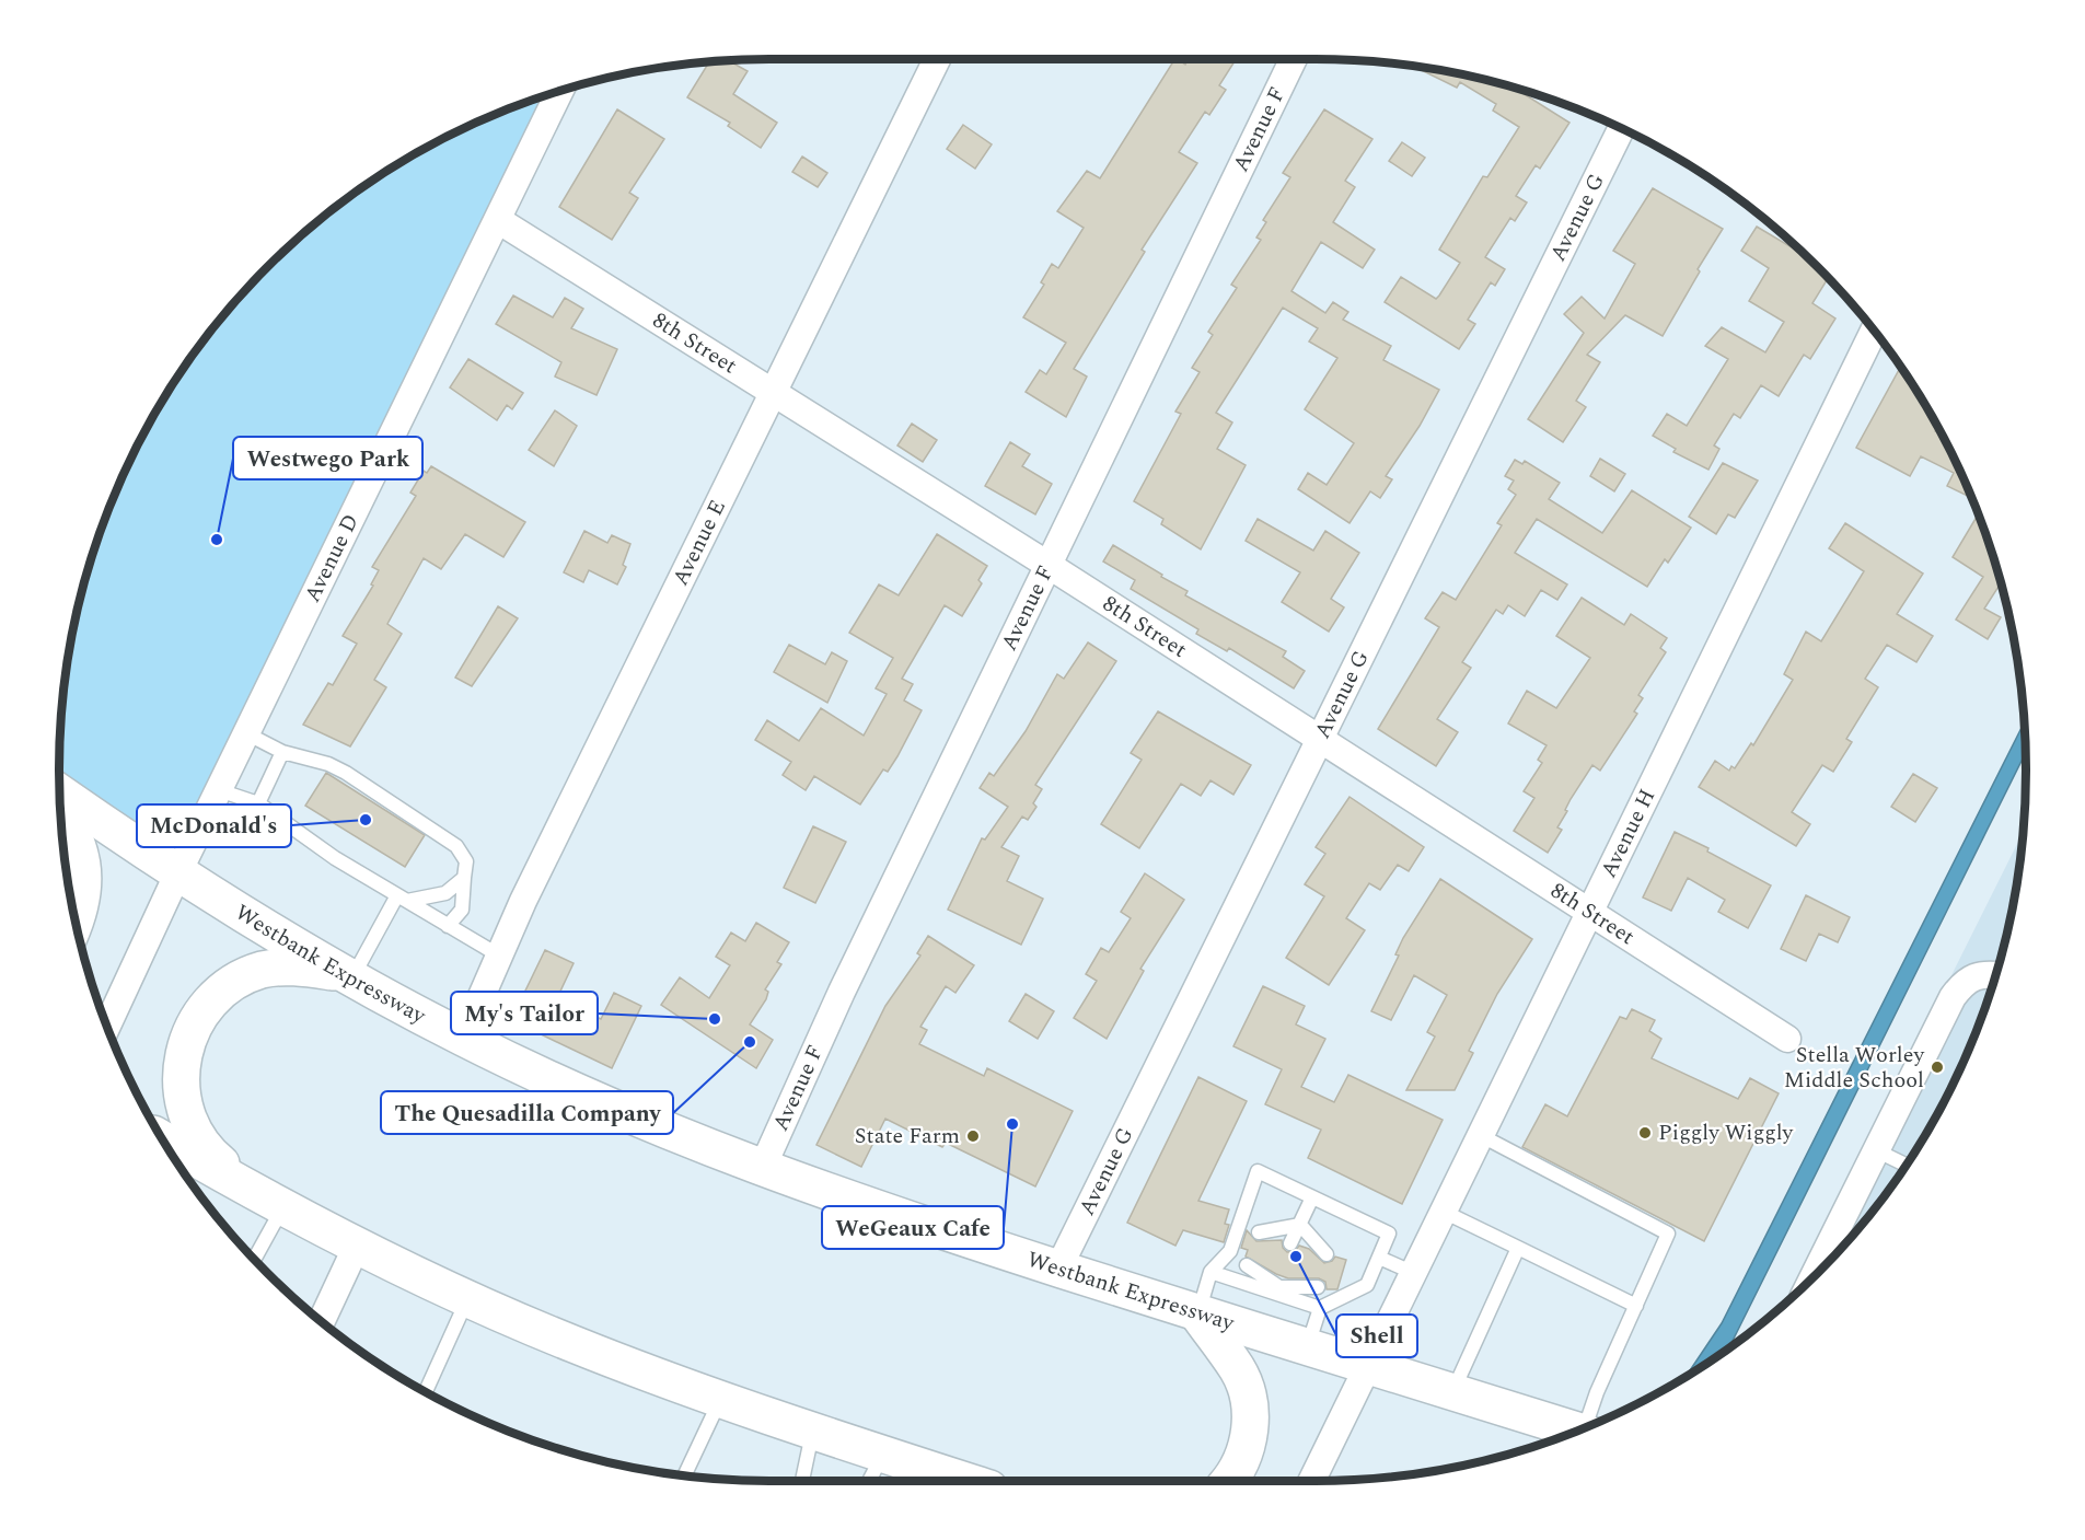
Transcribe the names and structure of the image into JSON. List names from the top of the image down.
{
  "streets": {
    "highway": ["Westbank Expressway"],
    "street": [
      "Avenue F",
      "Avenue G",
      "8th Street",
      "Avenue E",
      "Avenue D",
      "Avenue H"
    ]
  },
  "crossings": [
    ["Avenue F", "8th Street"],
    ["Avenue F", "Westbank Expressway"],
    ["Avenue G", "8th Street"],
    ["Avenue G", "Westbank Expressway"],
    ["8th Street", "Avenue E"],
    ["8th Street", "Avenue D"],
    ["8th Street", "Avenue H"],
    ["Avenue E", "Westbank Expressway"],
    ["Avenue D", "Westbank Expressway"],
    ["Avenue H", "Westbank Expressway"]
  ],
  "places": [
    "Westwego Park",
    "McDonald's",
    "My's Tailor",
    "The Quesadilla Company",
    "Stella Worley Middle School",
    "WeGeaux Cafe",
    "Piggly Wiggly",
    "State Farm",
    "Shell"
  ]
}
